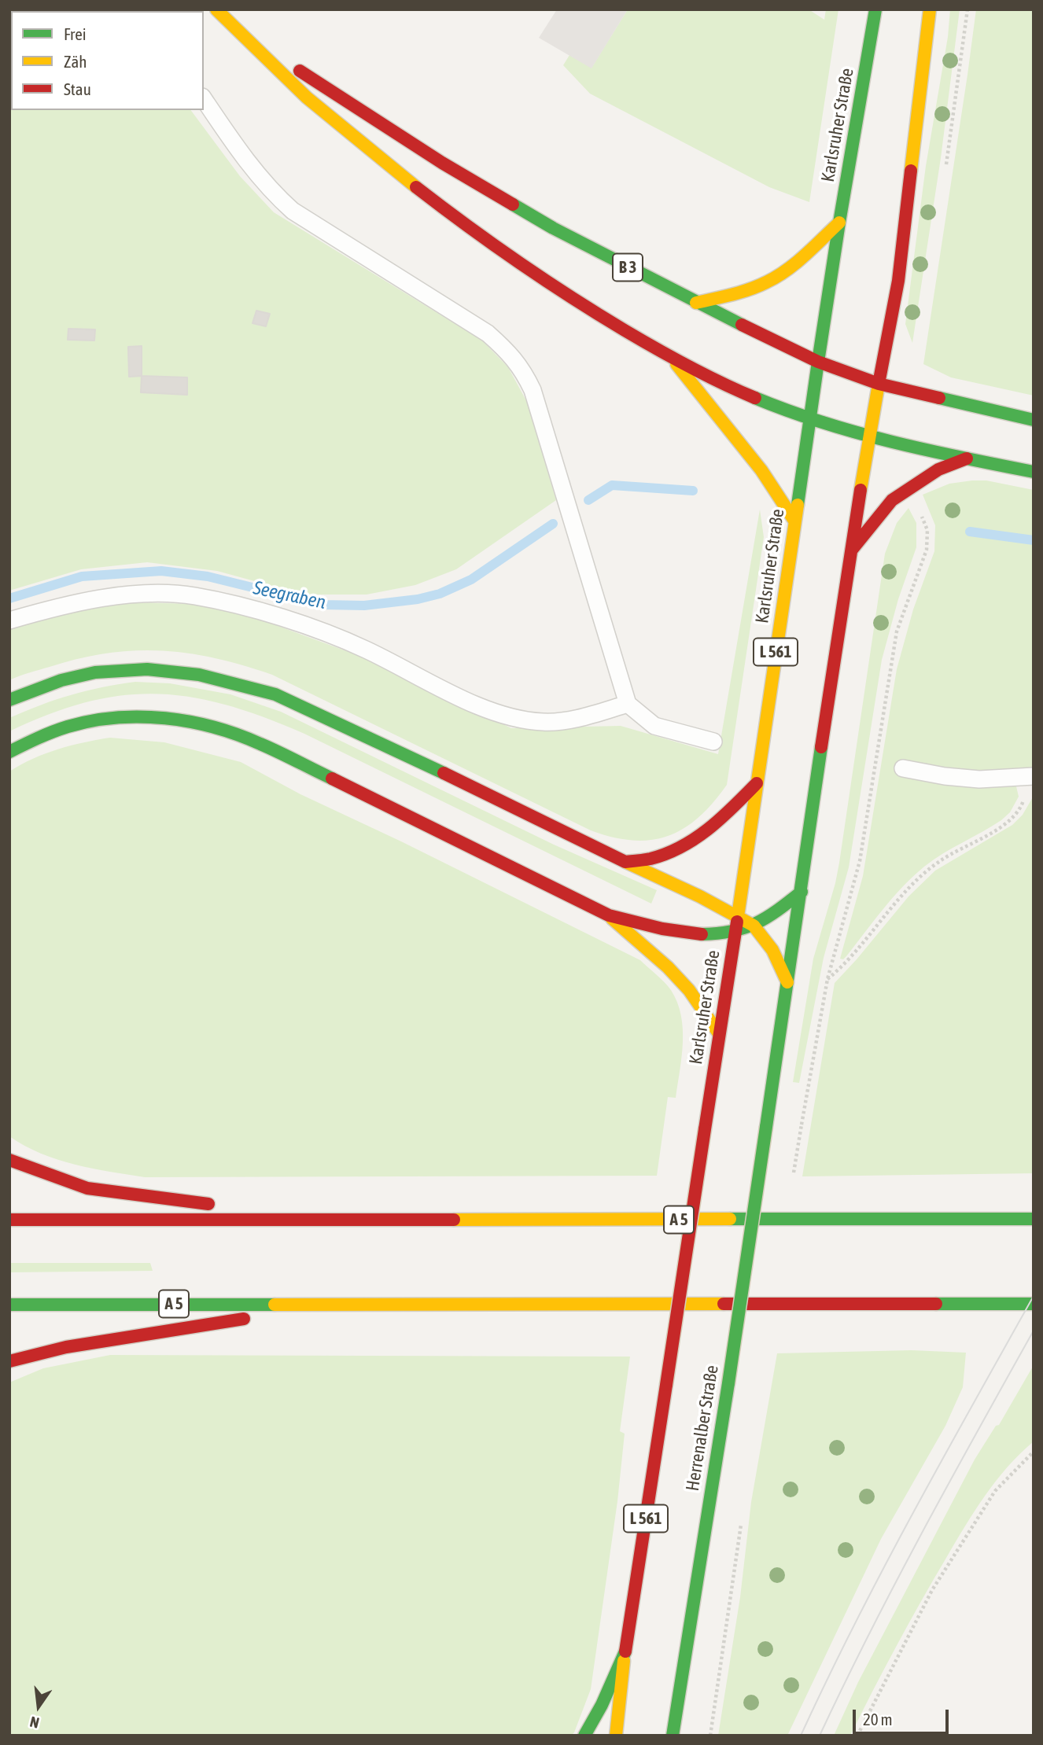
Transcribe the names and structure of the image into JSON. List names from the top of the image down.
{
  "streets": {
    "main road": [
      "Karlsruher Straße",
      "B 3",
      "L 561",
      "A 5",
      "Herrenalber Straße"
    ]
  },
  "crossings": [
    ["Karlsruher Straße", "B 3"],
    ["Karlsruher Straße", "L 561"]
  ],
  "water": ["Seegraben"],
  "legend": ["Frei", "Zäh", "Stau"],
  "scale_bar": "20 m",
  "north": "bottom"
}
